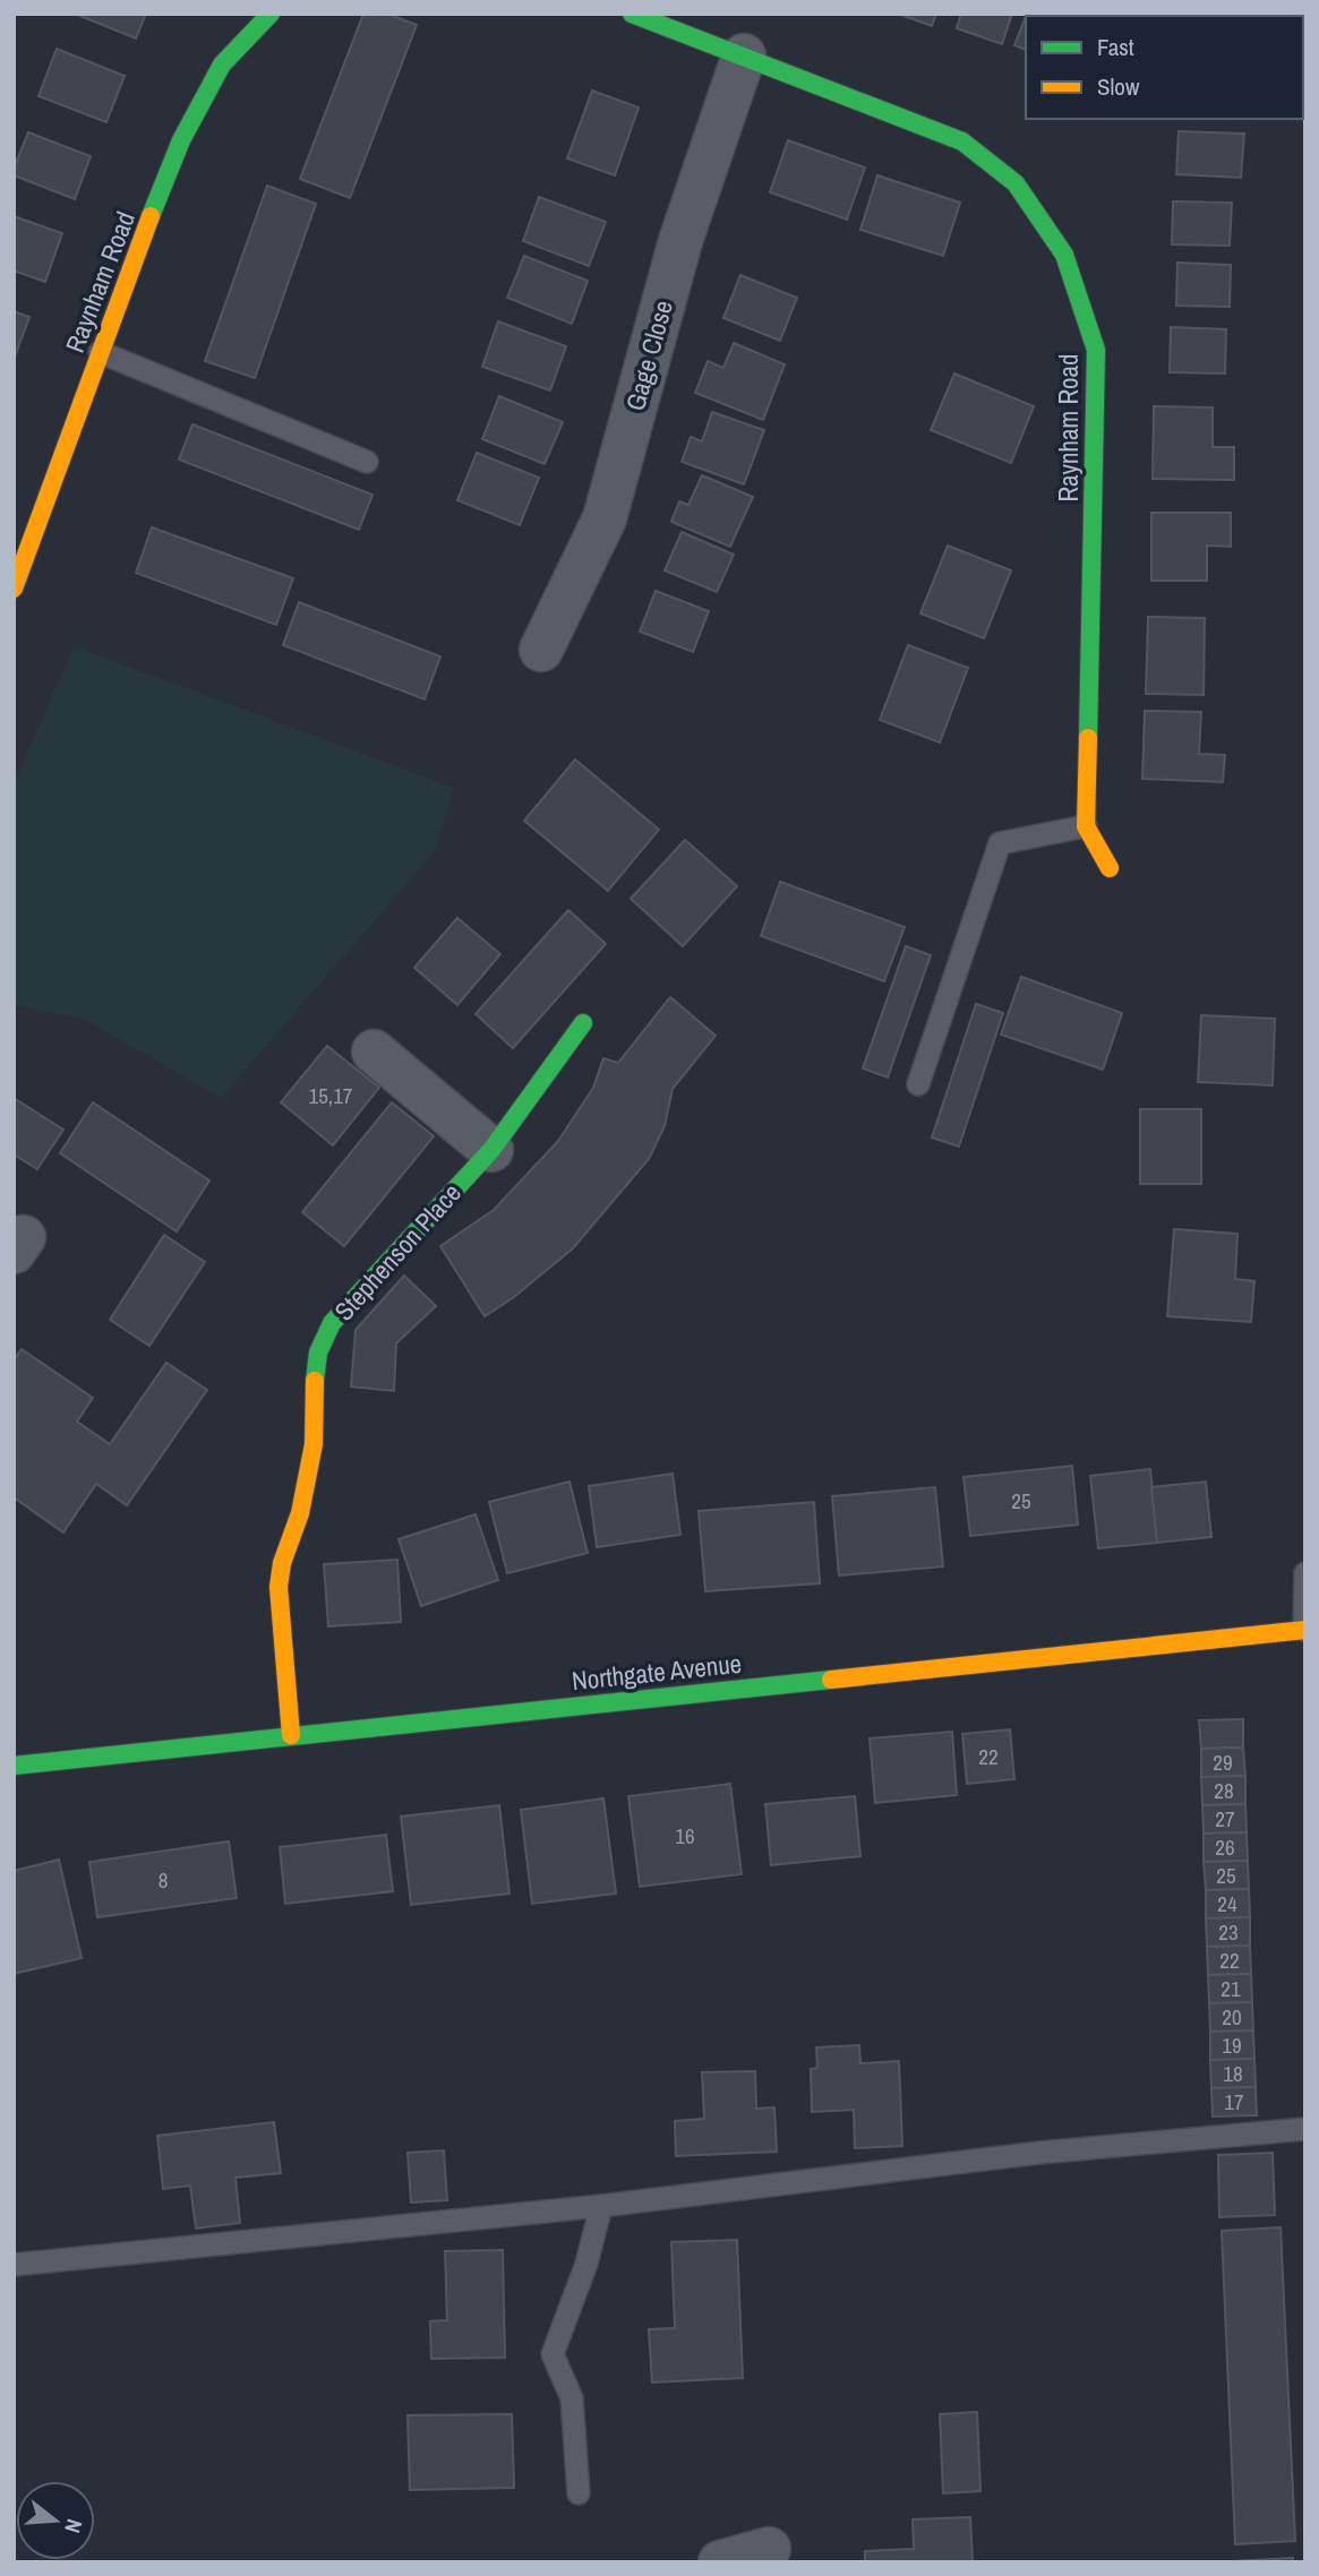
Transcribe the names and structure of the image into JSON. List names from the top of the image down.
{
  "streets": {
    "street": [
      "Raynham Road",
      "Gage Close",
      "Stephenson Place",
      "Northgate Avenue"
    ]
  },
  "crossings": [
    ["Raynham Road", "Gage Close"],
    ["Stephenson Place", "Northgate Avenue"]
  ],
  "house_numbers": [
    "15,17",
    "25",
    "22",
    "29",
    "28",
    "27",
    "16",
    "26",
    "25",
    "8",
    "24",
    "23",
    "22",
    "21",
    "20",
    "19",
    "18",
    "17"
  ],
  "legend": ["Fast", "Slow"],
  "north": "right"
}
